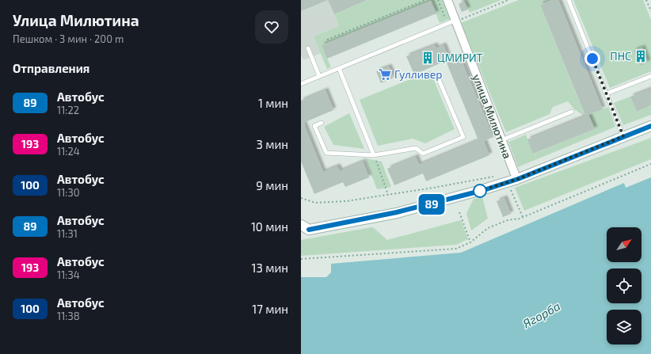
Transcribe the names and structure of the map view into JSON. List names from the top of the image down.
{
  "streets": {
    "street": ["улица Милютина"]
  },
  "water": ["Ягорба"],
  "places": {
    "building": ["ПНС", "ЦМИРИТ"],
    "supermarket": ["Гулливер"]
  },
  "lines": ["bus line 89"],
  "north": "top right",
  "page": {
    "heading": [
      ["Улица Милютина", "Пешком · 3 мин · 200 m"],
      "Отправления"
    ],
    "on_map": "89",
    "list": [
      {
        "mark": "89",
        "name": "Автобус",
        "note": "11:22",
        "value": "1 мин"
      },
      {
        "mark": "193",
        "name": "Автобус",
        "note": "11:24",
        "value": "3 мин"
      },
      {
        "mark": "100",
        "name": "Автобус",
        "note": "11:30",
        "value": "9 мин"
      },
      {
        "mark": "89",
        "name": "Автобус",
        "note": "11:31",
        "value": "10 мин"
      },
      {
        "mark": "193",
        "name": "Автобус",
        "note": "11:34",
        "value": "13 мин"
      },
      {
        "mark": "100",
        "name": "Автобус",
        "note": "11:38",
        "value": "17 мин"
      }
    ]
  }
}
